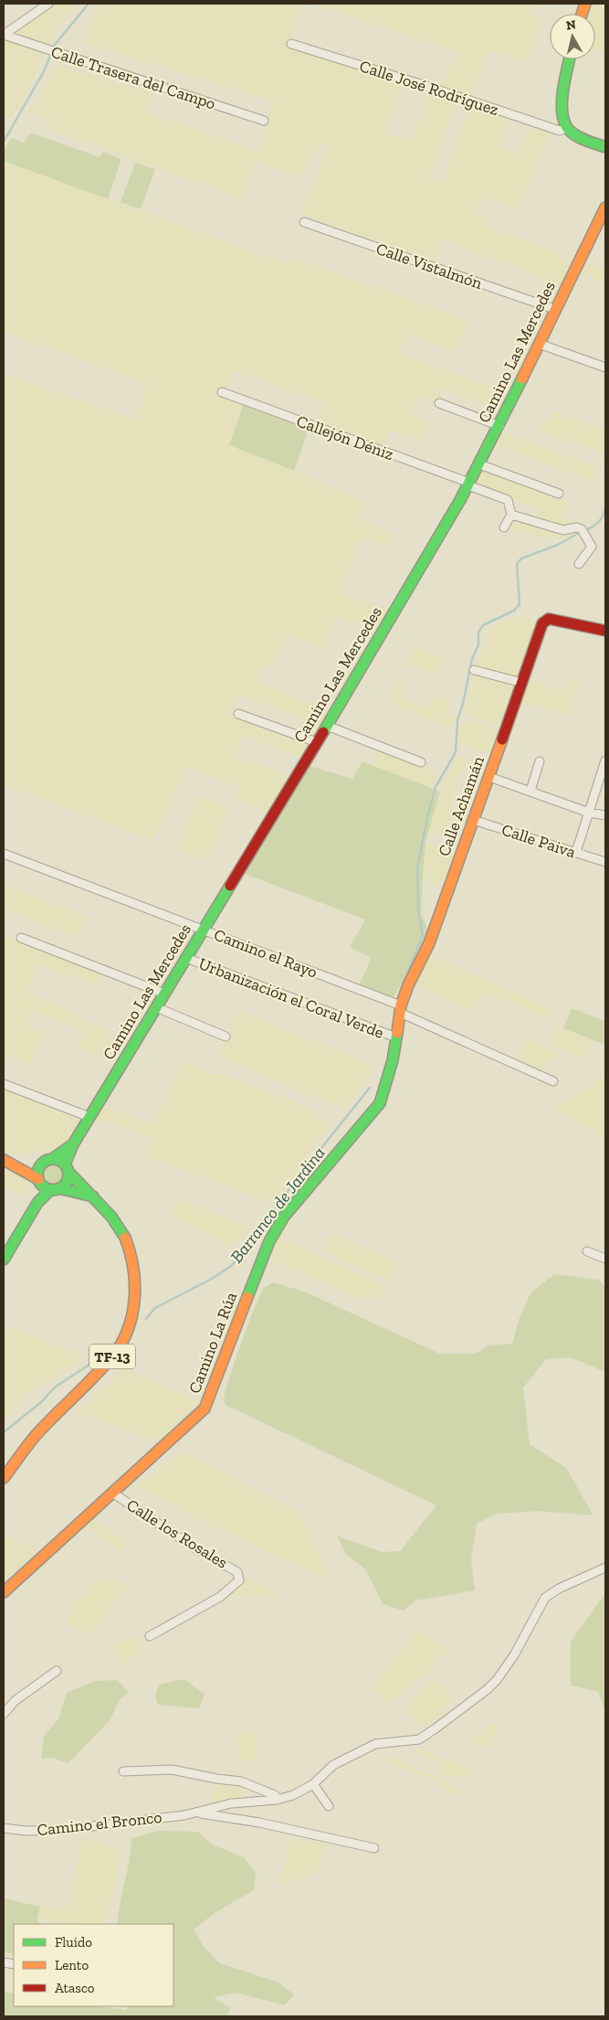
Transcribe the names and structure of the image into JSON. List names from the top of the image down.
{
  "streets": {
    "main road": [
      "Camino Las Mercedes",
      "Calle Achamán",
      "Camino La Rúa",
      "TF-13"
    ],
    "street": [
      "Calle Trasera del Campo",
      "Calle José Rodríguez",
      "Calle Vistalmón",
      "Callejón Déniz",
      "Calle Paiva",
      "Camino el Rayo",
      "Urbanización el Coral Verde",
      "Calle los Rosales",
      "Camino el Bronco"
    ]
  },
  "crossings": [
    ["Calle Vistalmón", "Camino Las Mercedes"],
    ["Camino Las Mercedes", "Callejón Déniz"],
    ["Camino Las Mercedes", "Camino el Rayo"],
    ["Camino Las Mercedes", "Urbanización el Coral Verde"],
    ["Camino Las Mercedes", "TF-13"],
    ["Calle Achamán", "Calle Paiva"],
    ["Calle Achamán", "Camino el Rayo"],
    ["Calle Achamán", "Camino La Rúa"],
    ["Camino el Rayo", "Camino La Rúa"],
    ["Urbanización el Coral Verde", "Camino La Rúa"],
    ["Camino La Rúa", "Calle los Rosales"]
  ],
  "water": ["Barranco de Jardina"],
  "legend": ["Fluido", "Lento", "Atasco"],
  "north": "top"
}
